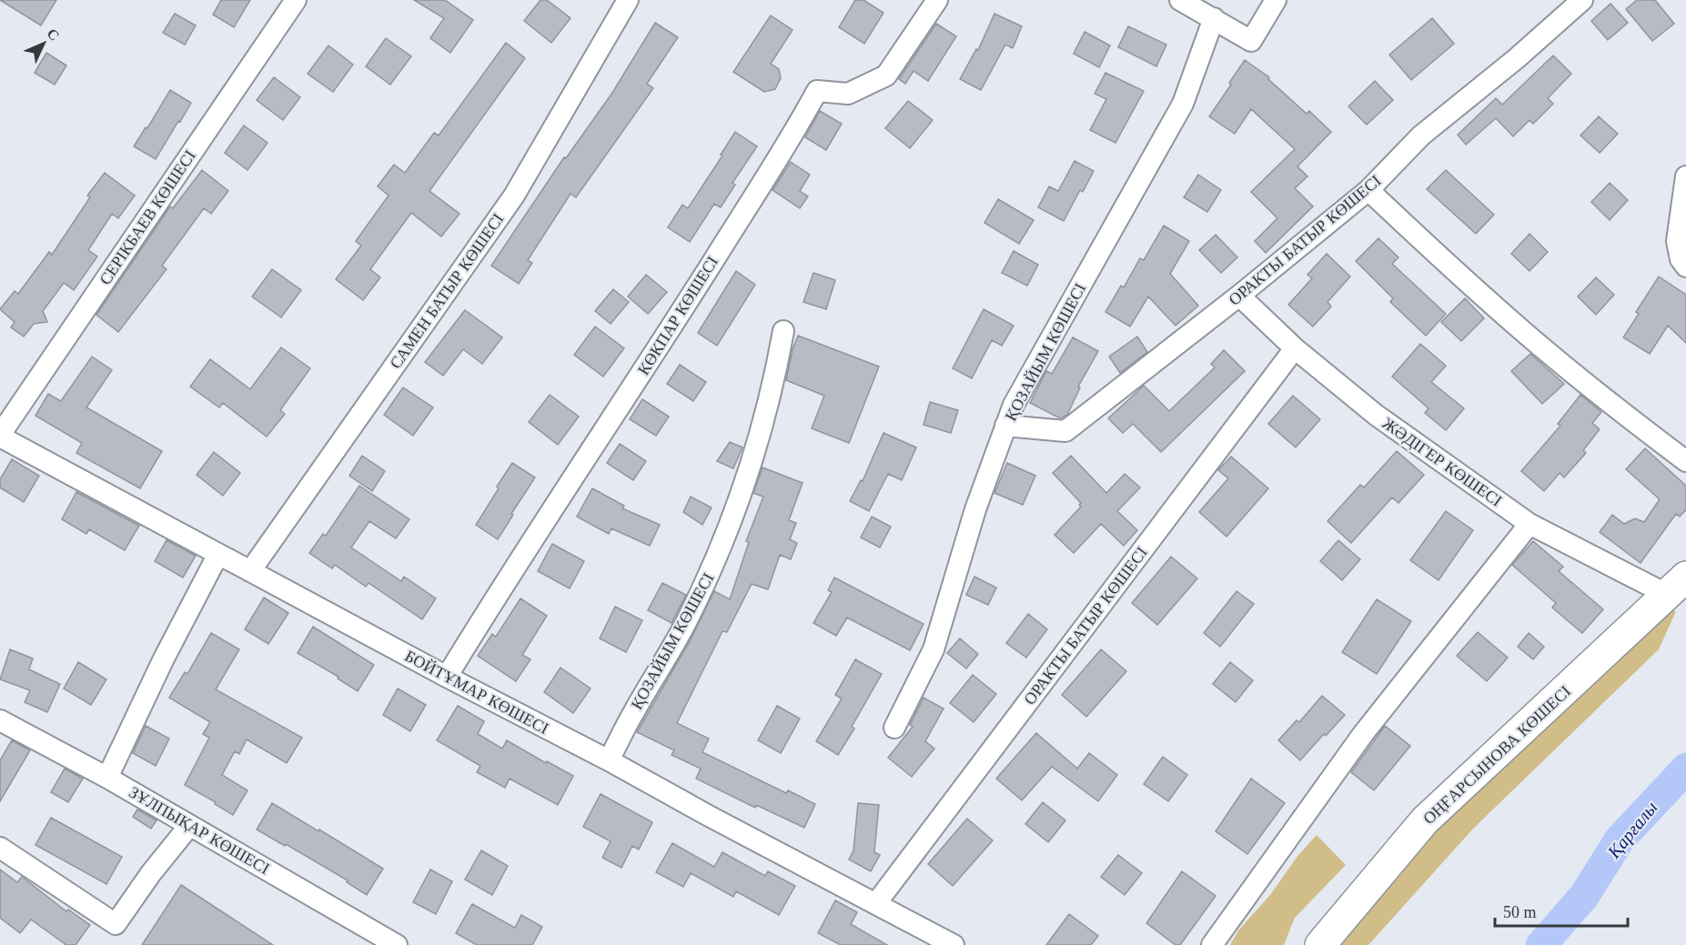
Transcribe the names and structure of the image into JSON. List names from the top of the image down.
{
  "streets": {
    "main road": ["ОҢҒАРСЫНОВА КӨШЕСІ"],
    "street": [
      "СЕРІКБАЕВ КӨШЕСІ",
      "ОРАКТЫ БАТЫР КӨШЕСІ",
      "САМЕН БАТЫР КӨШЕСІ",
      "КӨКПАР КӨШЕСІ",
      "ҚОЗАЙЫМ КӨШЕСІ",
      "ЖӘДІГЕР КӨШЕСІ",
      "БОЙТҰМАР КӨШЕСІ",
      "ЗҰЛПЫҚАР КӨШЕСІ"
    ]
  },
  "crossings": [
    ["СЕРІКБАЕВ КӨШЕСІ", "БОЙТҰМАР КӨШЕСІ"],
    ["ОРАКТЫ БАТЫР КӨШЕСІ", "ҚОЗАЙЫМ КӨШЕСІ"],
    ["ОРАКТЫ БАТЫР КӨШЕСІ", "ЖӘДІГЕР КӨШЕСІ"],
    ["ОРАКТЫ БАТЫР КӨШЕСІ", "БОЙТҰМАР КӨШЕСІ"],
    ["САМЕН БАТЫР КӨШЕСІ", "БОЙТҰМАР КӨШЕСІ"],
    ["КӨКПАР КӨШЕСІ", "БОЙТҰМАР КӨШЕСІ"],
    ["ҚОЗАЙЫМ КӨШЕСІ", "БОЙТҰМАР КӨШЕСІ"],
    ["ЖӘДІГЕР КӨШЕСІ", "ОҢҒАРСЫНОВА КӨШЕСІ"]
  ],
  "water": ["Қарғалы"],
  "scale_bar": "50 m",
  "north": "top right"
}
